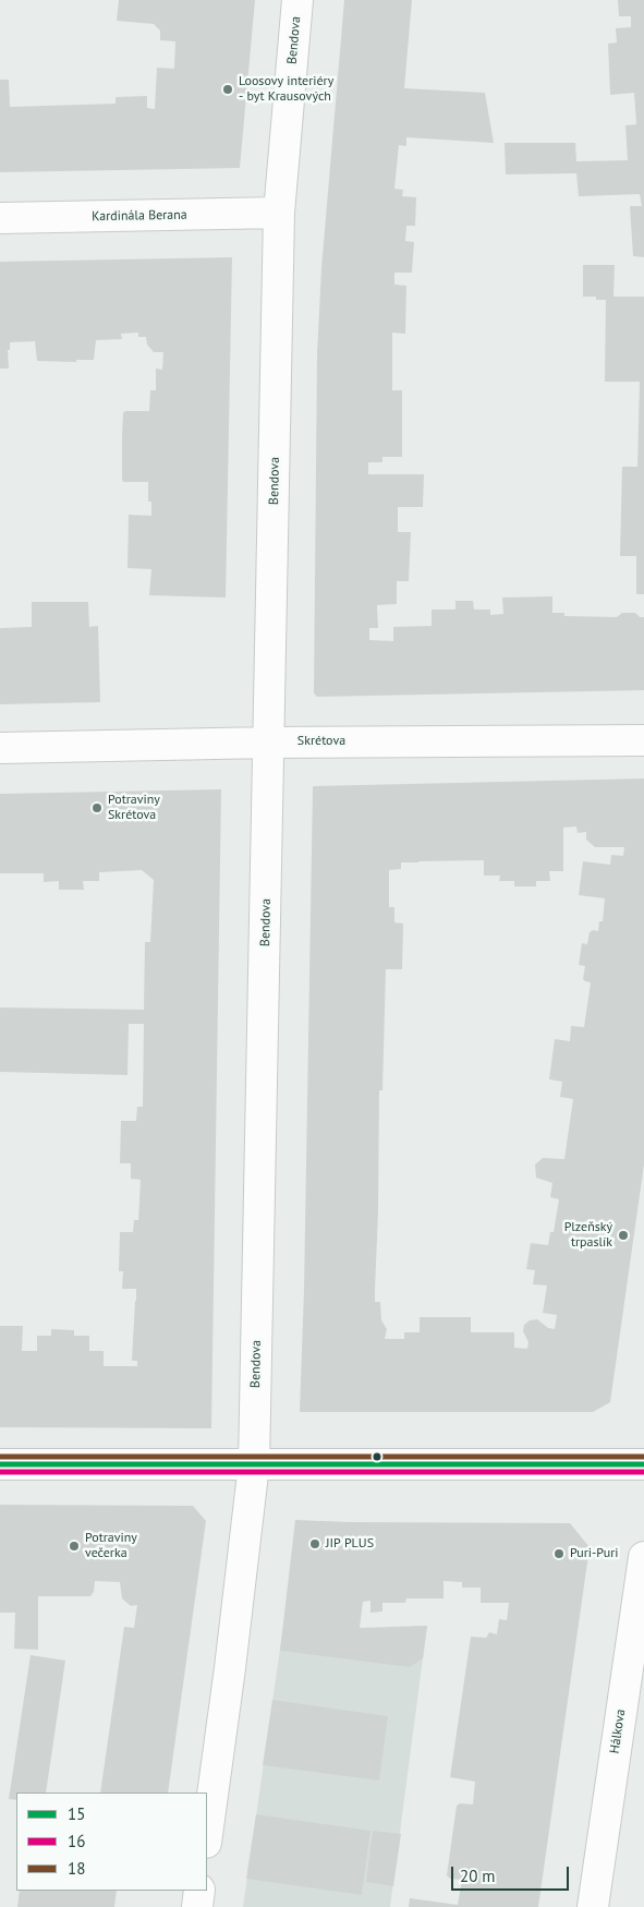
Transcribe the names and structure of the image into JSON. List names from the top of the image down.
{
  "streets": {
    "street": [
      "Bendova",
      "Kardinála Berana",
      "Skrétova",
      "Hálkova"
    ]
  },
  "crossings": [
    ["Bendova", "Kardinála Berana"],
    ["Bendova", "Skrétova"]
  ],
  "places": [
    "Loosovy interiéry - byt Krausových",
    "Potraviny Skrétova",
    "Plzeňský trpaslík",
    "JIP PLUS",
    "Potraviny večerka",
    "Puri-Puri"
  ],
  "lines": ["transit line 18", "transit line 15", "transit line 16"],
  "legend": ["15", "16", "18"],
  "scale_bar": "20 m"
}
